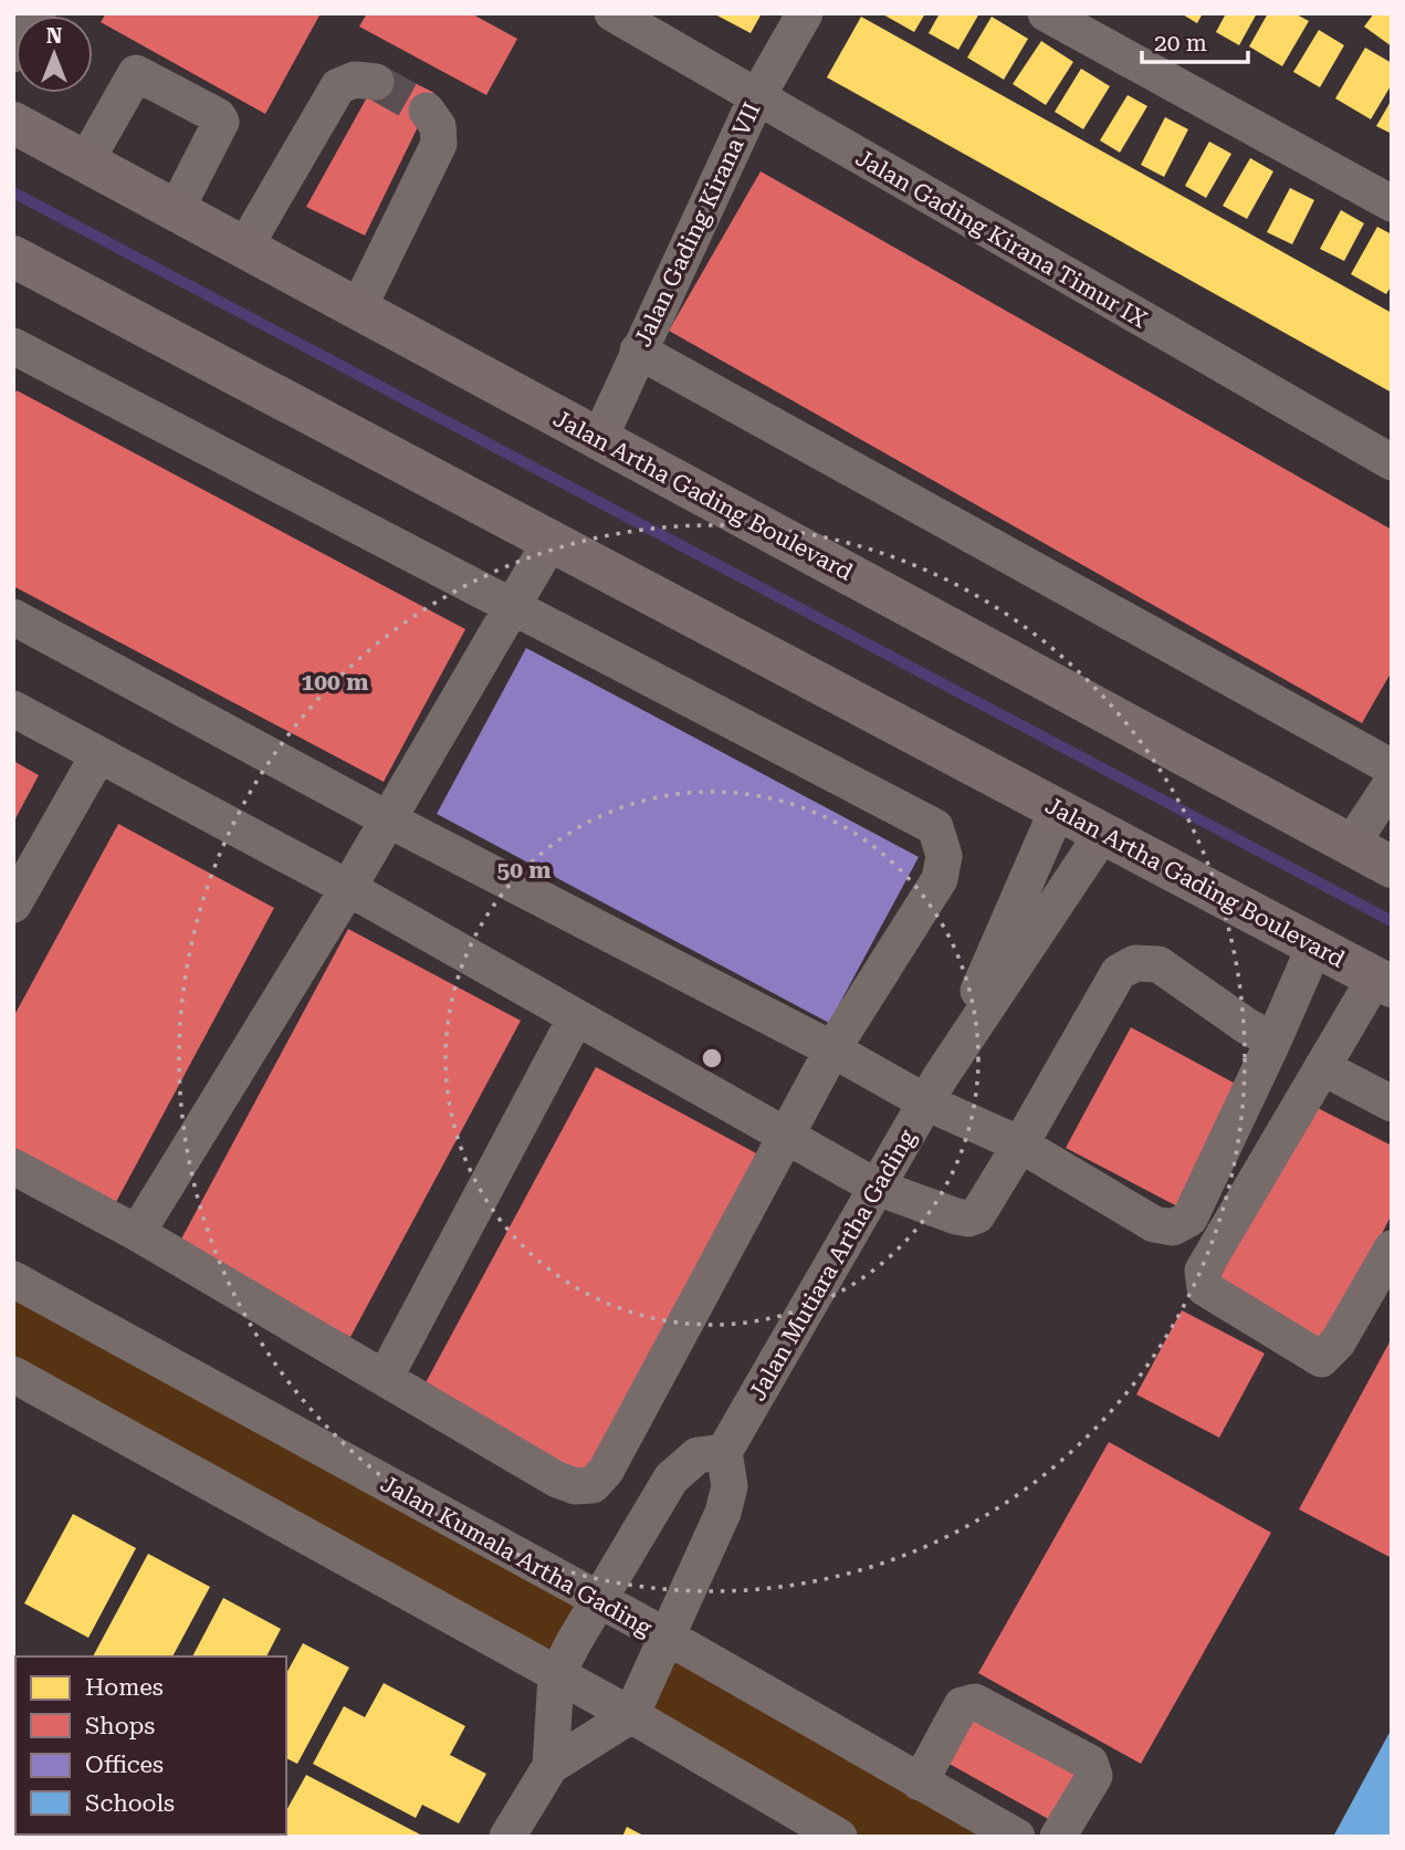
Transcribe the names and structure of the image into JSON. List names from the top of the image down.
{
  "streets": {
    "main road": ["Jalan Artha Gading Boulevard"],
    "street": [
      "Jalan Gading Kirana VII",
      "Jalan Gading Kirana Timur IX",
      "Jalan Mutiara Artha Gading",
      "Jalan Kumala Artha Gading"
    ]
  },
  "crossings": [
    ["Jalan Gading Kirana VII", "Jalan Gading Kirana Timur IX"],
    ["Jalan Gading Kirana VII", "Jalan Artha Gading Boulevard"],
    ["Jalan Artha Gading Boulevard", "Jalan Mutiara Artha Gading"]
  ],
  "legend": [
    "Homes",
    "Shops",
    "Offices",
    "Schools"
  ],
  "scale_bar": "20 m",
  "north": "top",
  "rings": ["100 m", "50 m"]
}
